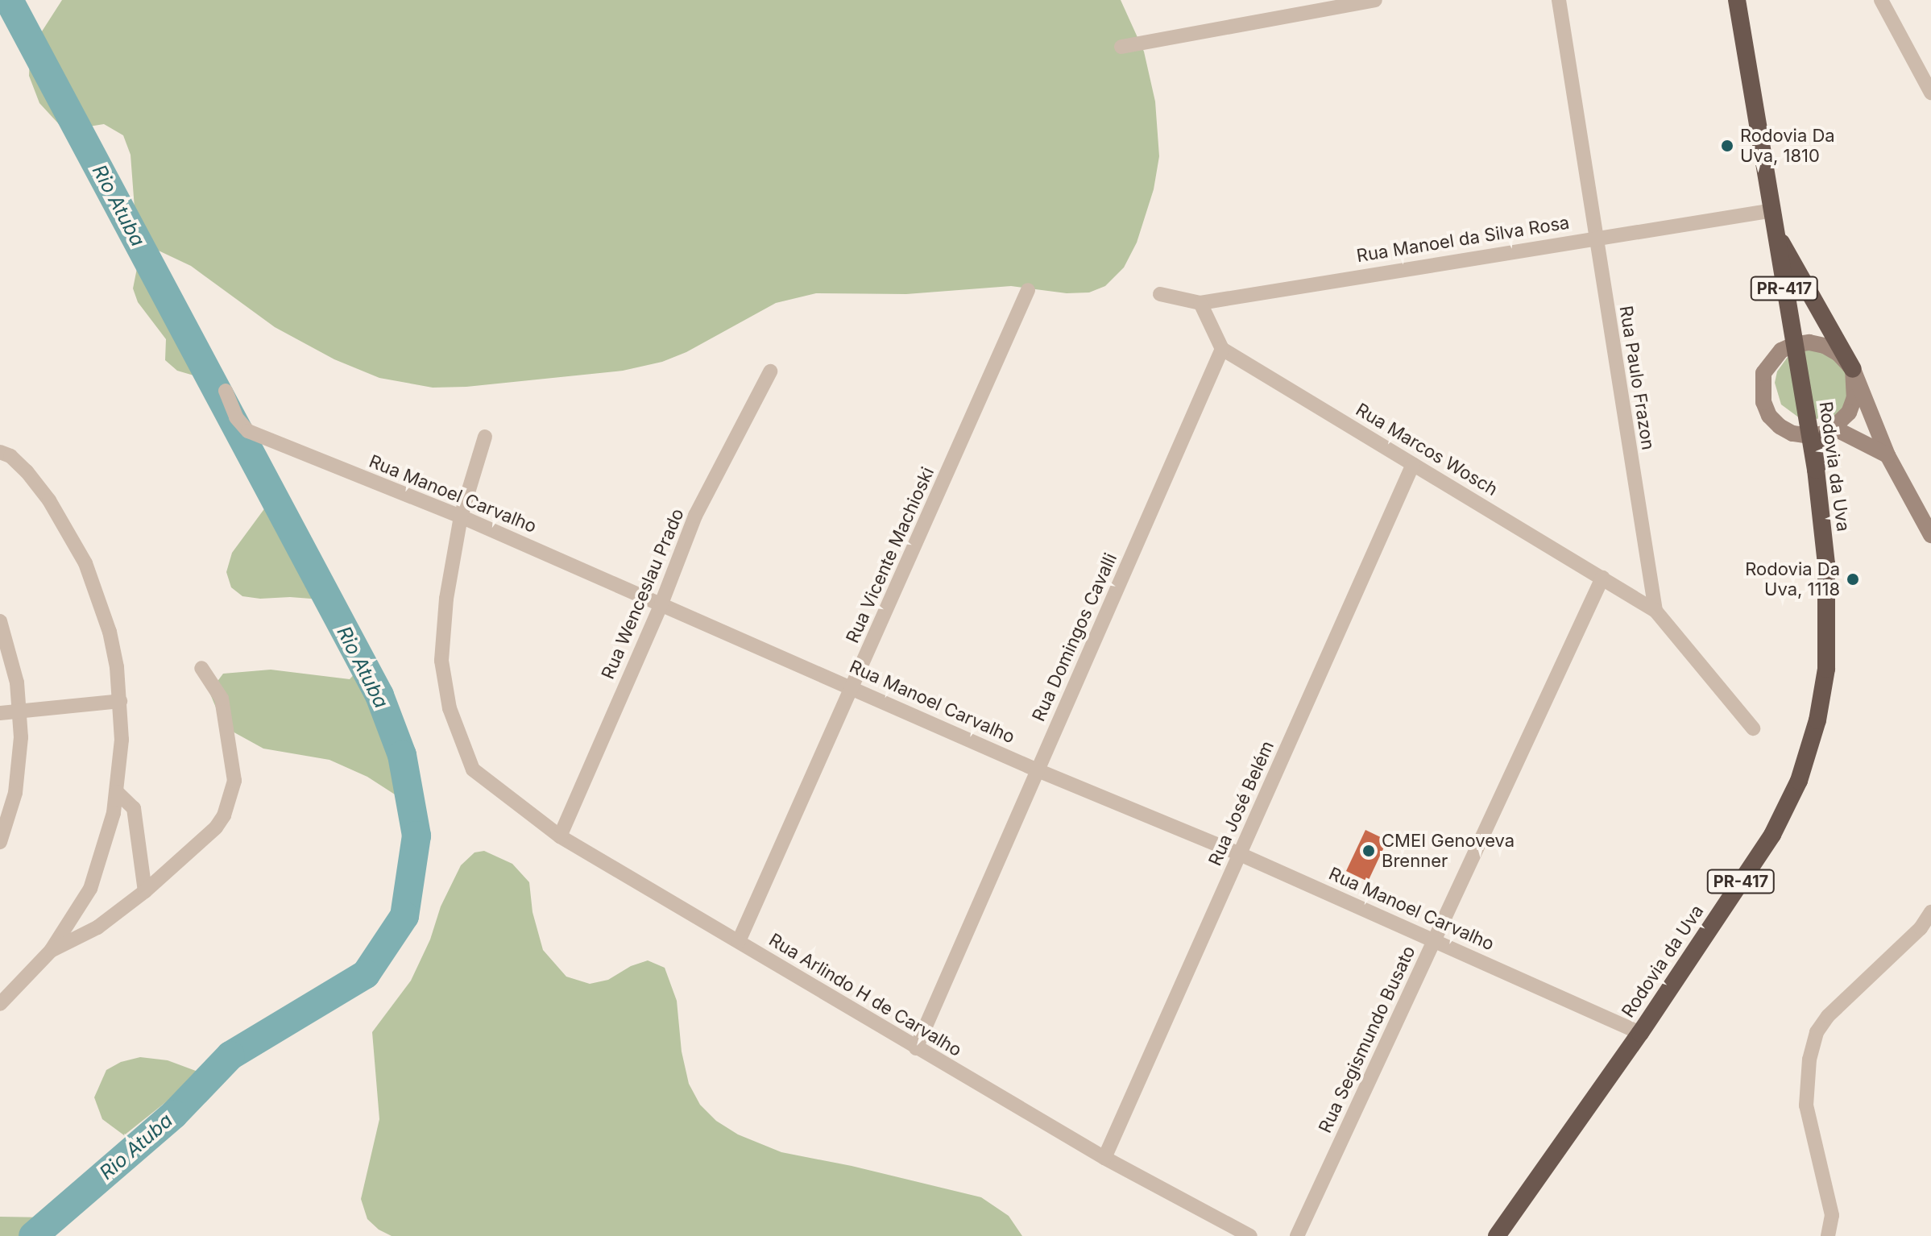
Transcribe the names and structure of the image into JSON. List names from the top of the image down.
{
  "streets": {
    "highway": ["PR-417", "Rodovia da Uva"],
    "street": [
      "Rua Manoel da Silva Rosa",
      "Rua Paulo Frazon",
      "Rua Marcos Wosch",
      "Rua Manoel Carvalho",
      "Rua Vicente Machioski",
      "Rua Wenceslau Prado",
      "Rua Domingos Cavalli",
      "Rua José Belém",
      "Rua Arlindo H de Carvalho",
      "Rua Segismundo Busato"
    ]
  },
  "crossings": [
    ["Rua Manoel da Silva Rosa", "Rua Paulo Frazon"],
    ["Rua Manoel da Silva Rosa", "Rodovia da Uva"],
    ["Rua Paulo Frazon", "Rua Marcos Wosch"],
    ["Rua Marcos Wosch", "Rua Domingos Cavalli"],
    ["Rua Marcos Wosch", "Rua José Belém"],
    ["Rua Marcos Wosch", "Rua Segismundo Busato"],
    ["Rodovia da Uva", "Rua Manoel Carvalho"],
    ["Rua Manoel Carvalho", "Rua Vicente Machioski"],
    ["Rua Manoel Carvalho", "Rua Wenceslau Prado"],
    ["Rua Manoel Carvalho", "Rua Domingos Cavalli"],
    ["Rua Manoel Carvalho", "Rua José Belém"],
    ["Rua Manoel Carvalho", "Rua Arlindo H de Carvalho"],
    ["Rua Manoel Carvalho", "Rua Segismundo Busato"],
    ["Rua Vicente Machioski", "Rua Arlindo H de Carvalho"],
    ["Rua Wenceslau Prado", "Rua Arlindo H de Carvalho"],
    ["Rua Domingos Cavalli", "Rua Arlindo H de Carvalho"],
    ["Rua José Belém", "Rua Arlindo H de Carvalho"]
  ],
  "water": ["Rio Atuba"],
  "places": ["Rodovia Da Uva, 1810", "Rodovia Da Uva, 1118", "CMEI Genoveva Brenner"]
}
